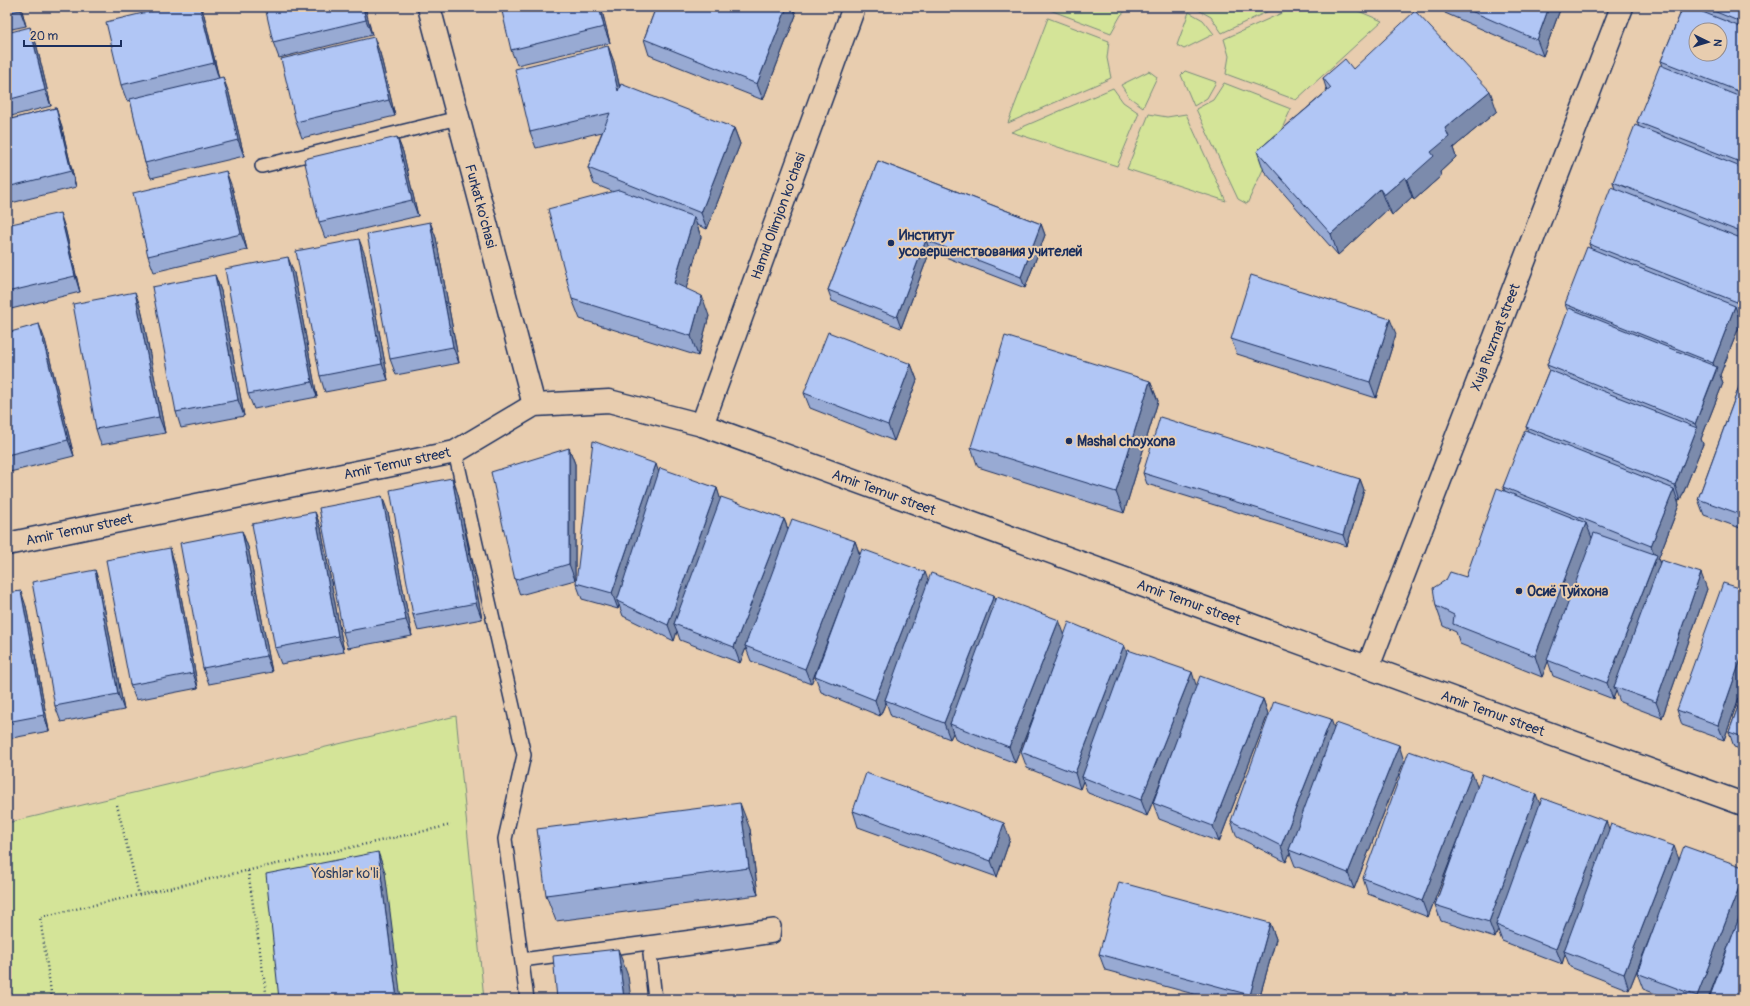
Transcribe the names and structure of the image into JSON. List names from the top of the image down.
{
  "streets": {
    "street": [
      "Furkat ko'chasi",
      "Hamid Olimjon ko'chasi",
      "Xuja Ruzmat street",
      "Amir Temur street"
    ]
  },
  "crossings": [
    ["Furkat ko'chasi", "Amir Temur street"],
    ["Hamid Olimjon ko'chasi", "Amir Temur street"],
    ["Xuja Ruzmat street", "Amir Temur street"]
  ],
  "parks": ["Yoshlar ko'li"],
  "places": ["Институт усовершенствования учителей", "Mashal choyxona", "Осиё Туйхона"],
  "scale_bar": "20 m",
  "north": "right"
}
